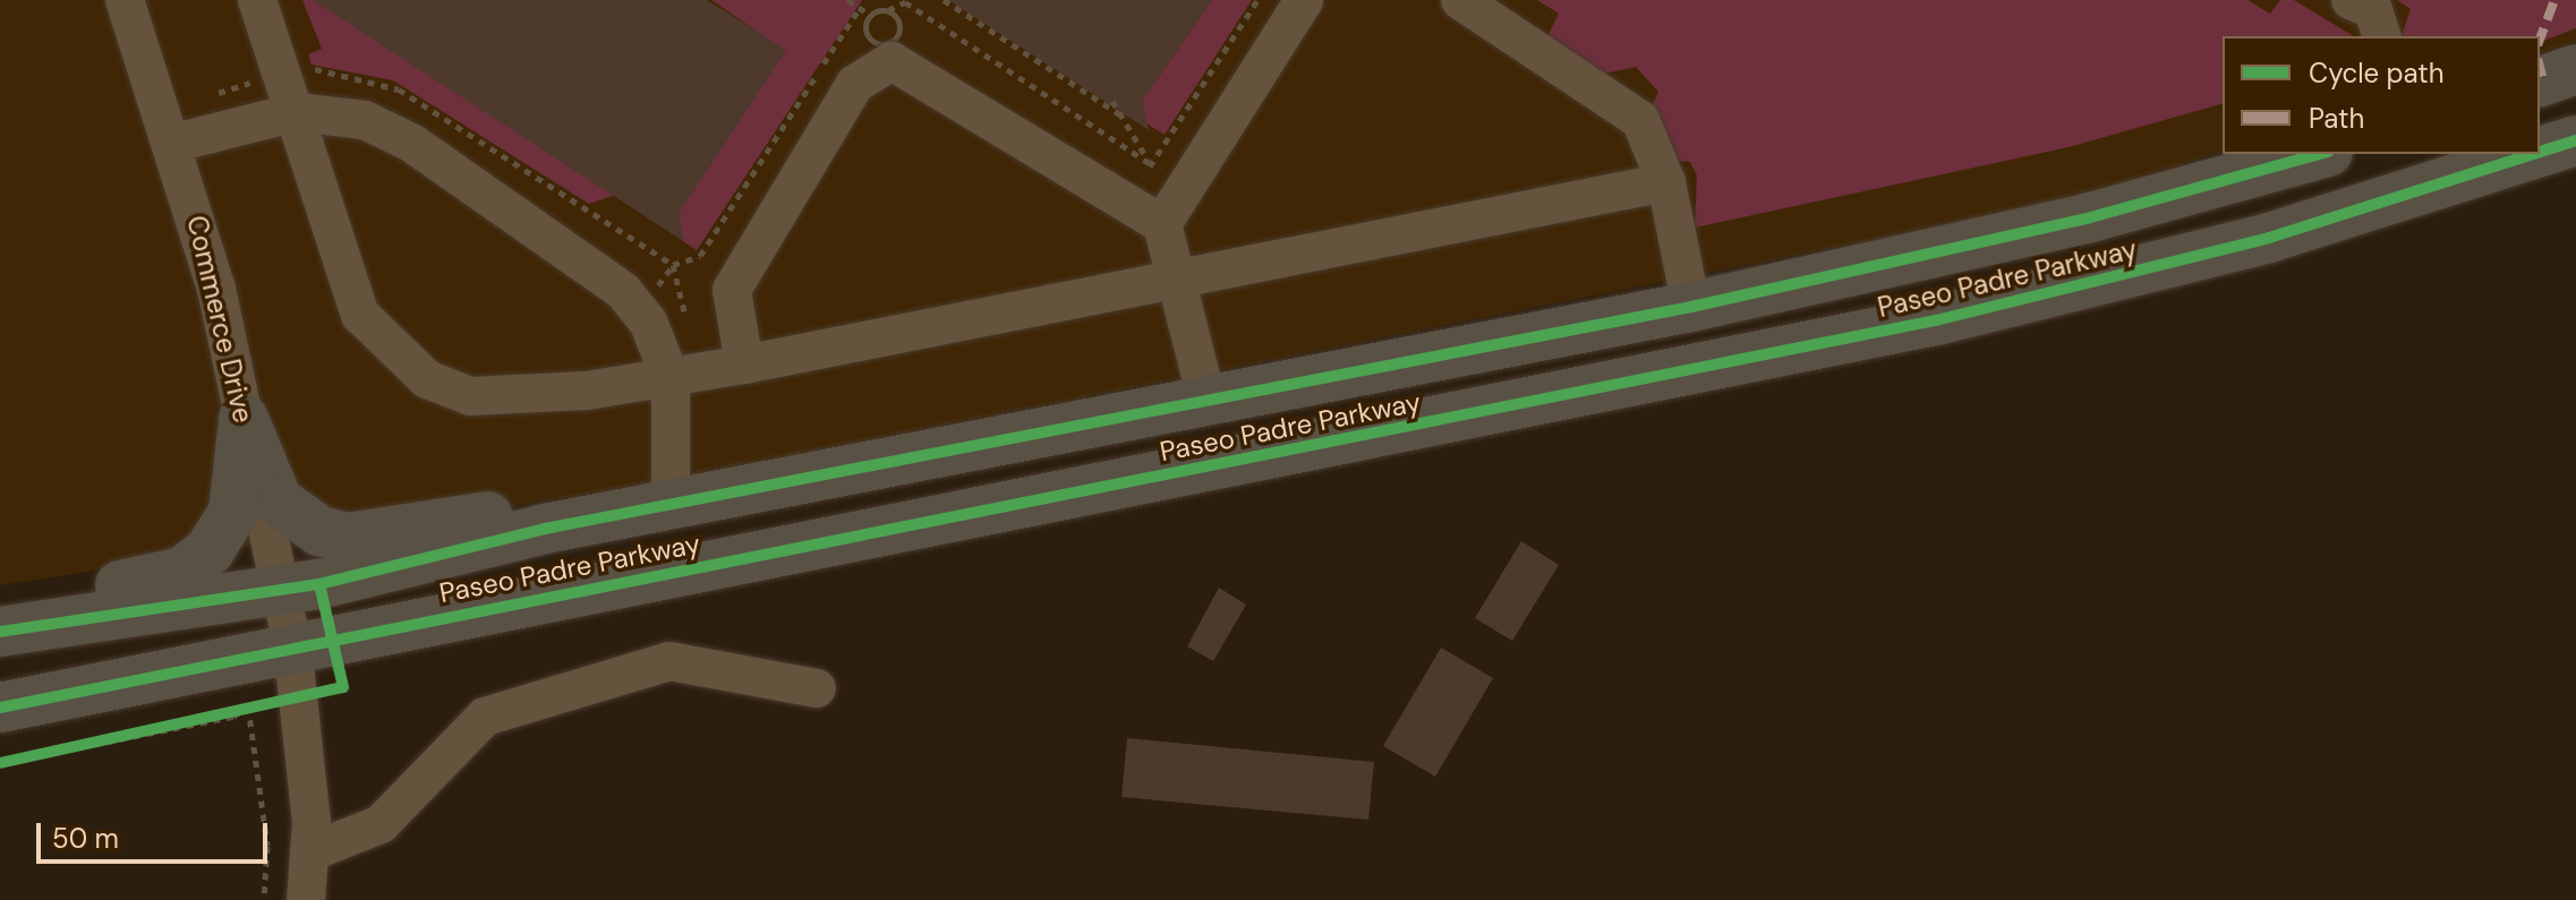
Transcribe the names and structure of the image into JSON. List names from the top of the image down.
{
  "streets": {
    "main road": ["Paseo Padre Parkway"],
    "street": ["Commerce Drive"]
  },
  "crossings": [
    ["Paseo Padre Parkway", "Commerce Drive"]
  ],
  "legend": ["Cycle path", "Path"],
  "scale_bar": "50 m"
}
